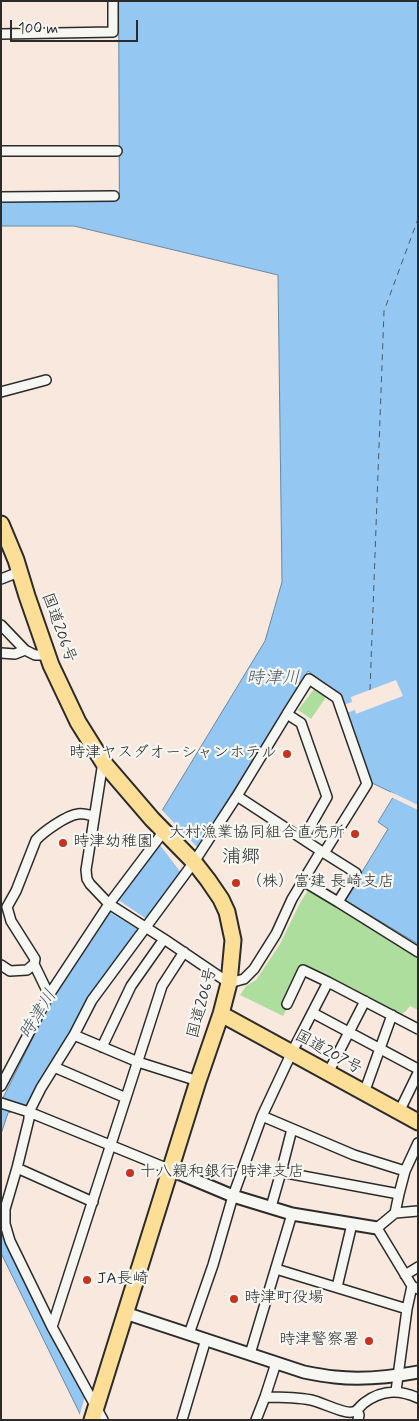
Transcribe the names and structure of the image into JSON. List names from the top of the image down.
{
  "streets": {
    "highway": ["国道206号", "国道207号"]
  },
  "crossings": [
    ["国道206号", "国道207号"]
  ],
  "districts": ["浦郷"],
  "water": ["時津川"],
  "places": [
    "時津ヤスダオーシャンホテル",
    "大村漁業協同組合直売所",
    "時津幼稚園",
    "（株）富建 長崎支店",
    "十八親和銀行 時津支店",
    "JA長崎",
    "時津町役場",
    "時津警察署"
  ],
  "scale_bar": "100 m"
}
